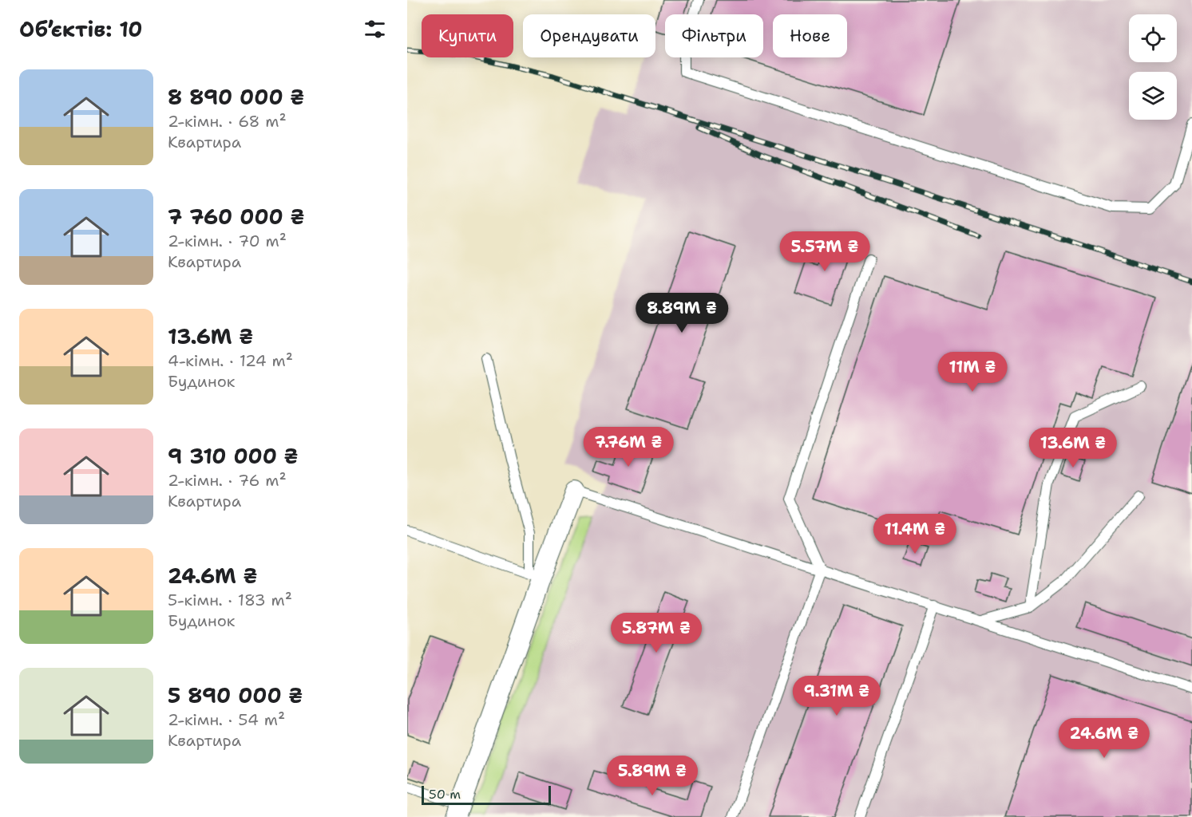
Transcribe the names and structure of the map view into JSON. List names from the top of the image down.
{
  "scale_bar": "50 m",
  "page": {
    "heading": "Об’єктів: 10",
    "chip": [
      "Купити",
      "Орендувати",
      "Фільтри",
      "Нове"
    ],
    "list": [
      {
        "name": "8 890 000 ₴",
        "note": "2-кімн. · 68 m² · Квартира"
      },
      {
        "name": "7 760 000 ₴",
        "note": "2-кімн. · 70 m² · Квартира"
      },
      {
        "name": "13.6M ₴",
        "note": "4-кімн. · 124 m² · Будинок"
      },
      {
        "name": "9 310 000 ₴",
        "note": "2-кімн. · 76 m² · Квартира"
      },
      {
        "name": "24.6M ₴",
        "note": "5-кімн. · 183 m² · Будинок"
      },
      {
        "name": "5 890 000 ₴",
        "note": "2-кімн. · 54 m² · Квартира"
      }
    ],
    "price": [
      "5.57M ₴",
      "8.89M ₴",
      "11M ₴",
      "7.76M ₴",
      "13.6M ₴",
      "11.4M ₴",
      "5.87M ₴",
      "9.31M ₴",
      "24.6M ₴",
      "5.89M ₴"
    ],
    "scale": "50 m"
  }
}
